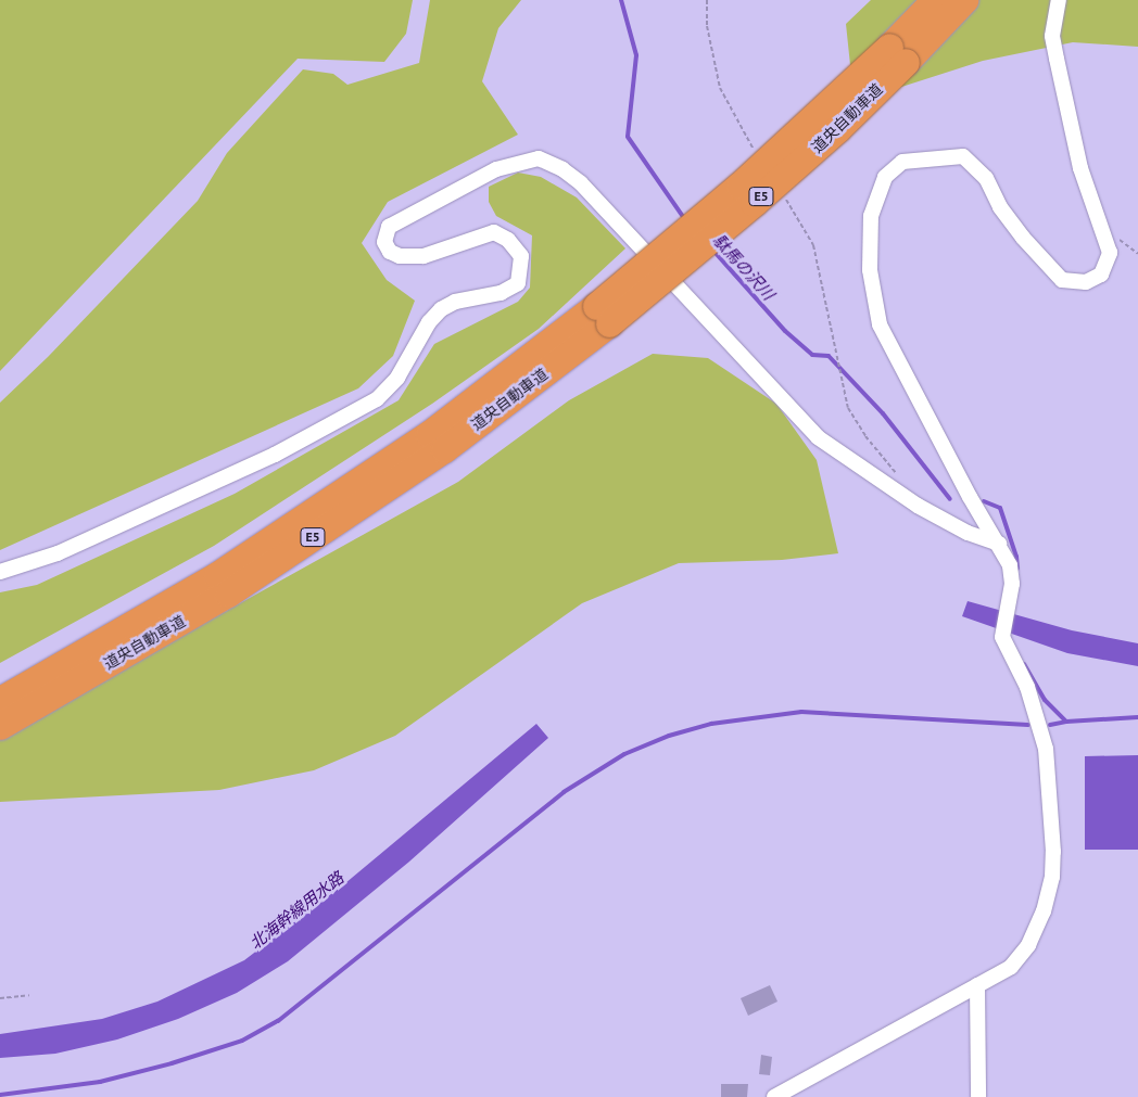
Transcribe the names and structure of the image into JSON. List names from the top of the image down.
{
  "streets": {
    "highway": ["道央自動車道", "E5"]
  },
  "water": ["駄馬の沢川", "北海幹線用水路"]
}
